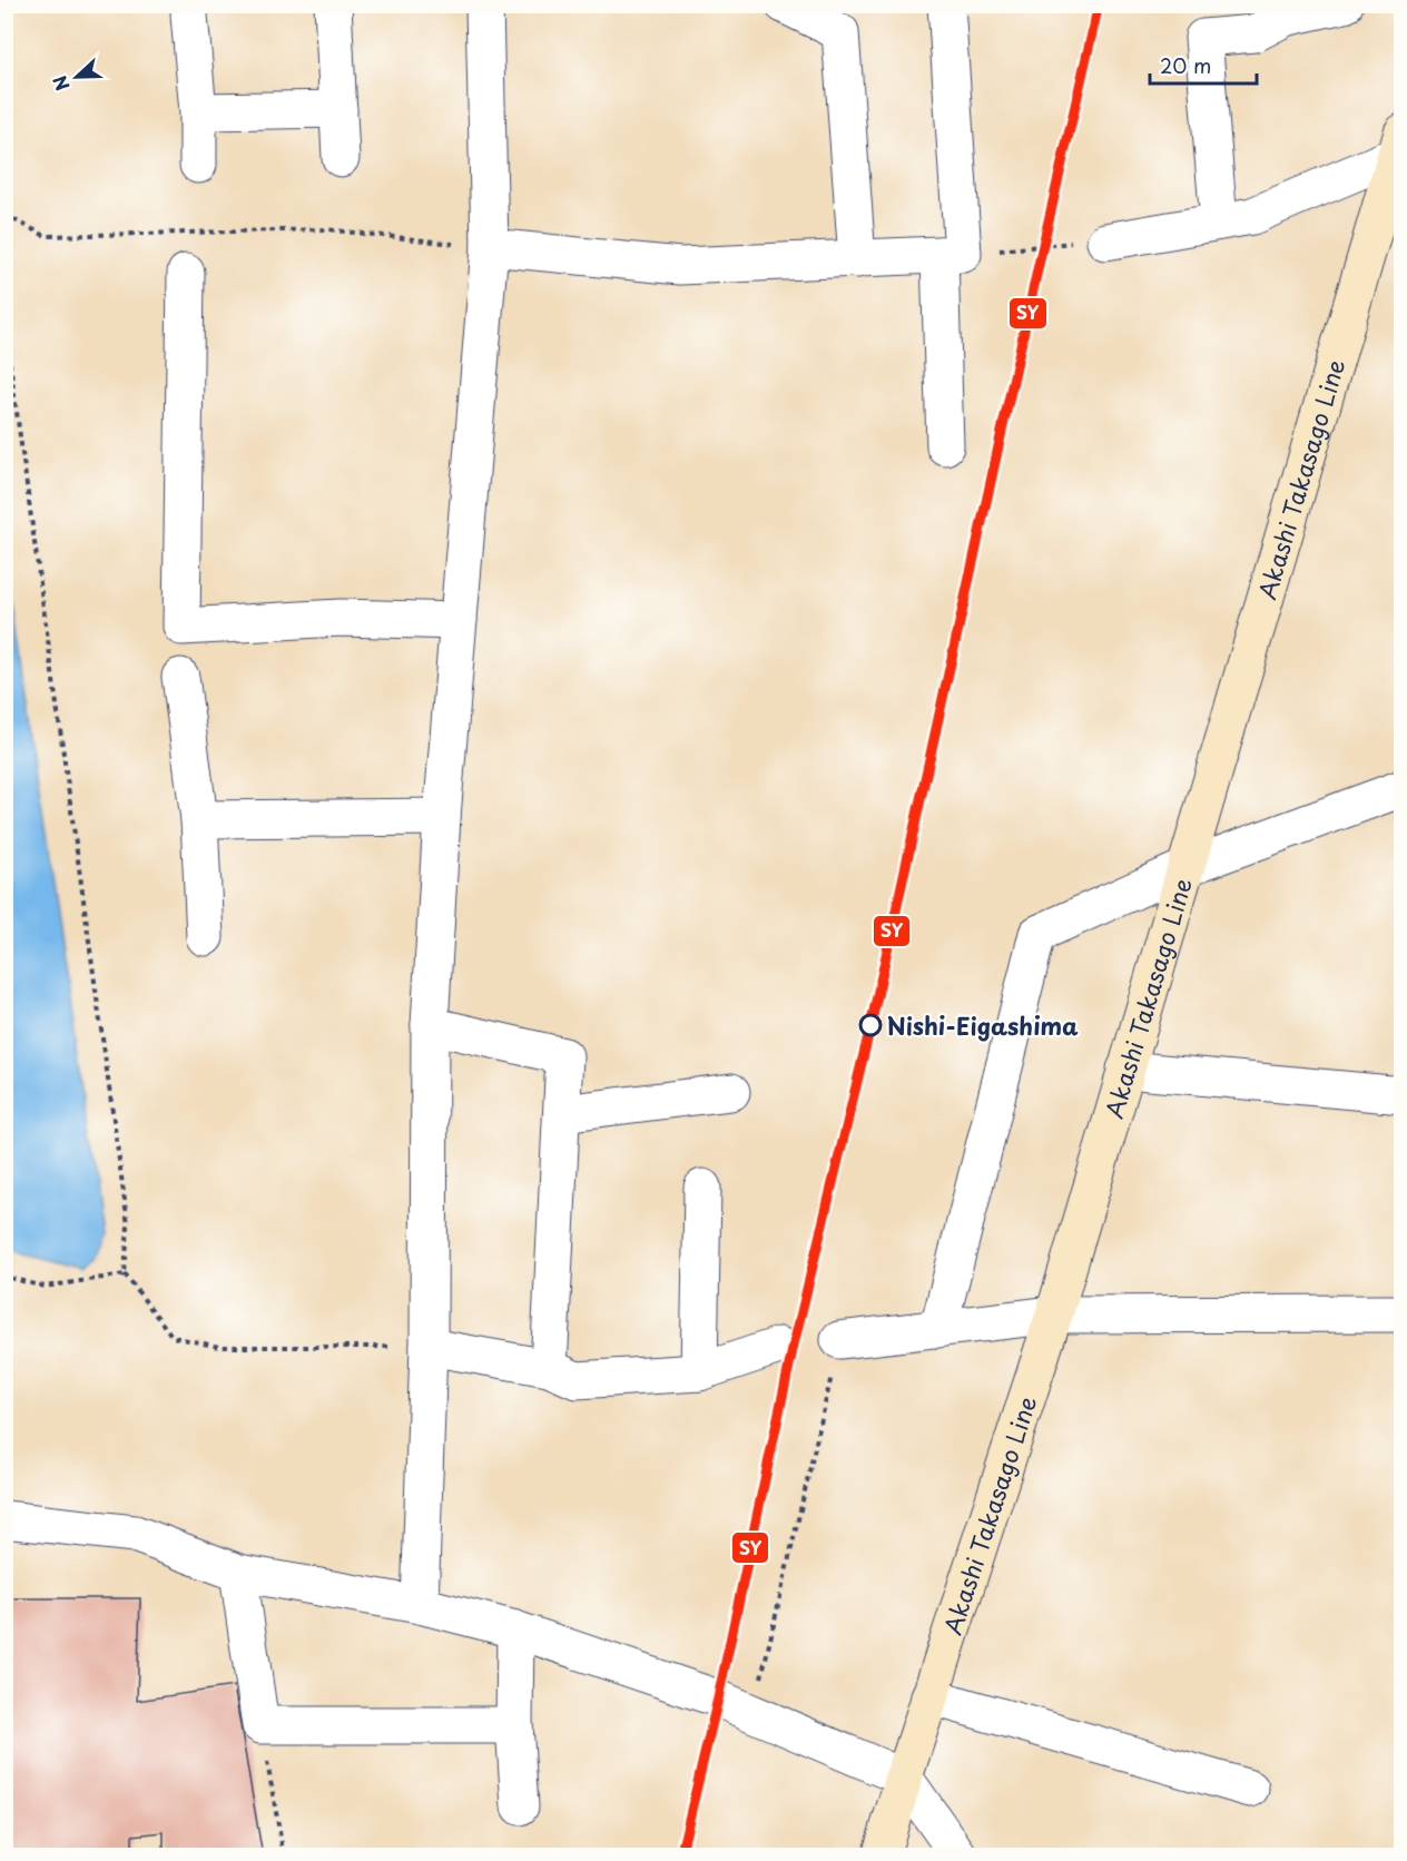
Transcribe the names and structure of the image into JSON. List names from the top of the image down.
{
  "streets": {
    "main road": ["Akashi Takasago Line"]
  },
  "places": ["Nishi-Eigashima"],
  "lines": ["transit line SY"],
  "scale_bar": "20 m",
  "north": "left"
}
